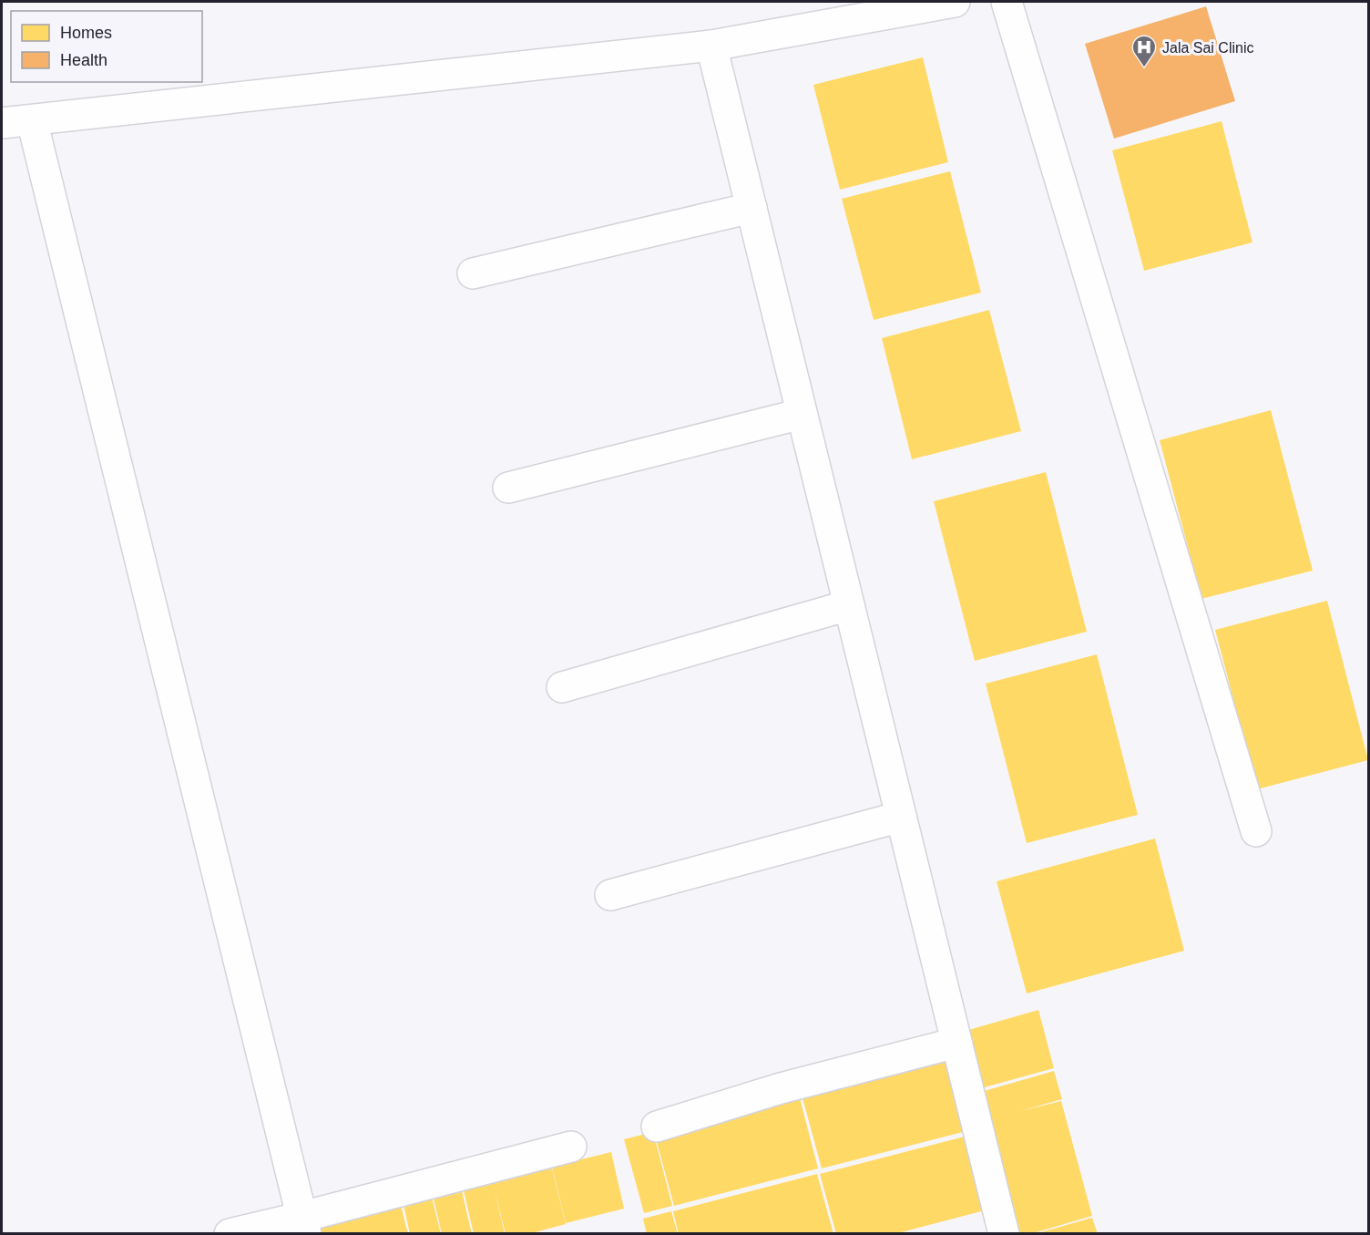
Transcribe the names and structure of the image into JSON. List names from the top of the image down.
{
  "places": {
    "hospital": ["Jala Sai Clinic"]
  },
  "legend": ["Homes", "Health"]
}
